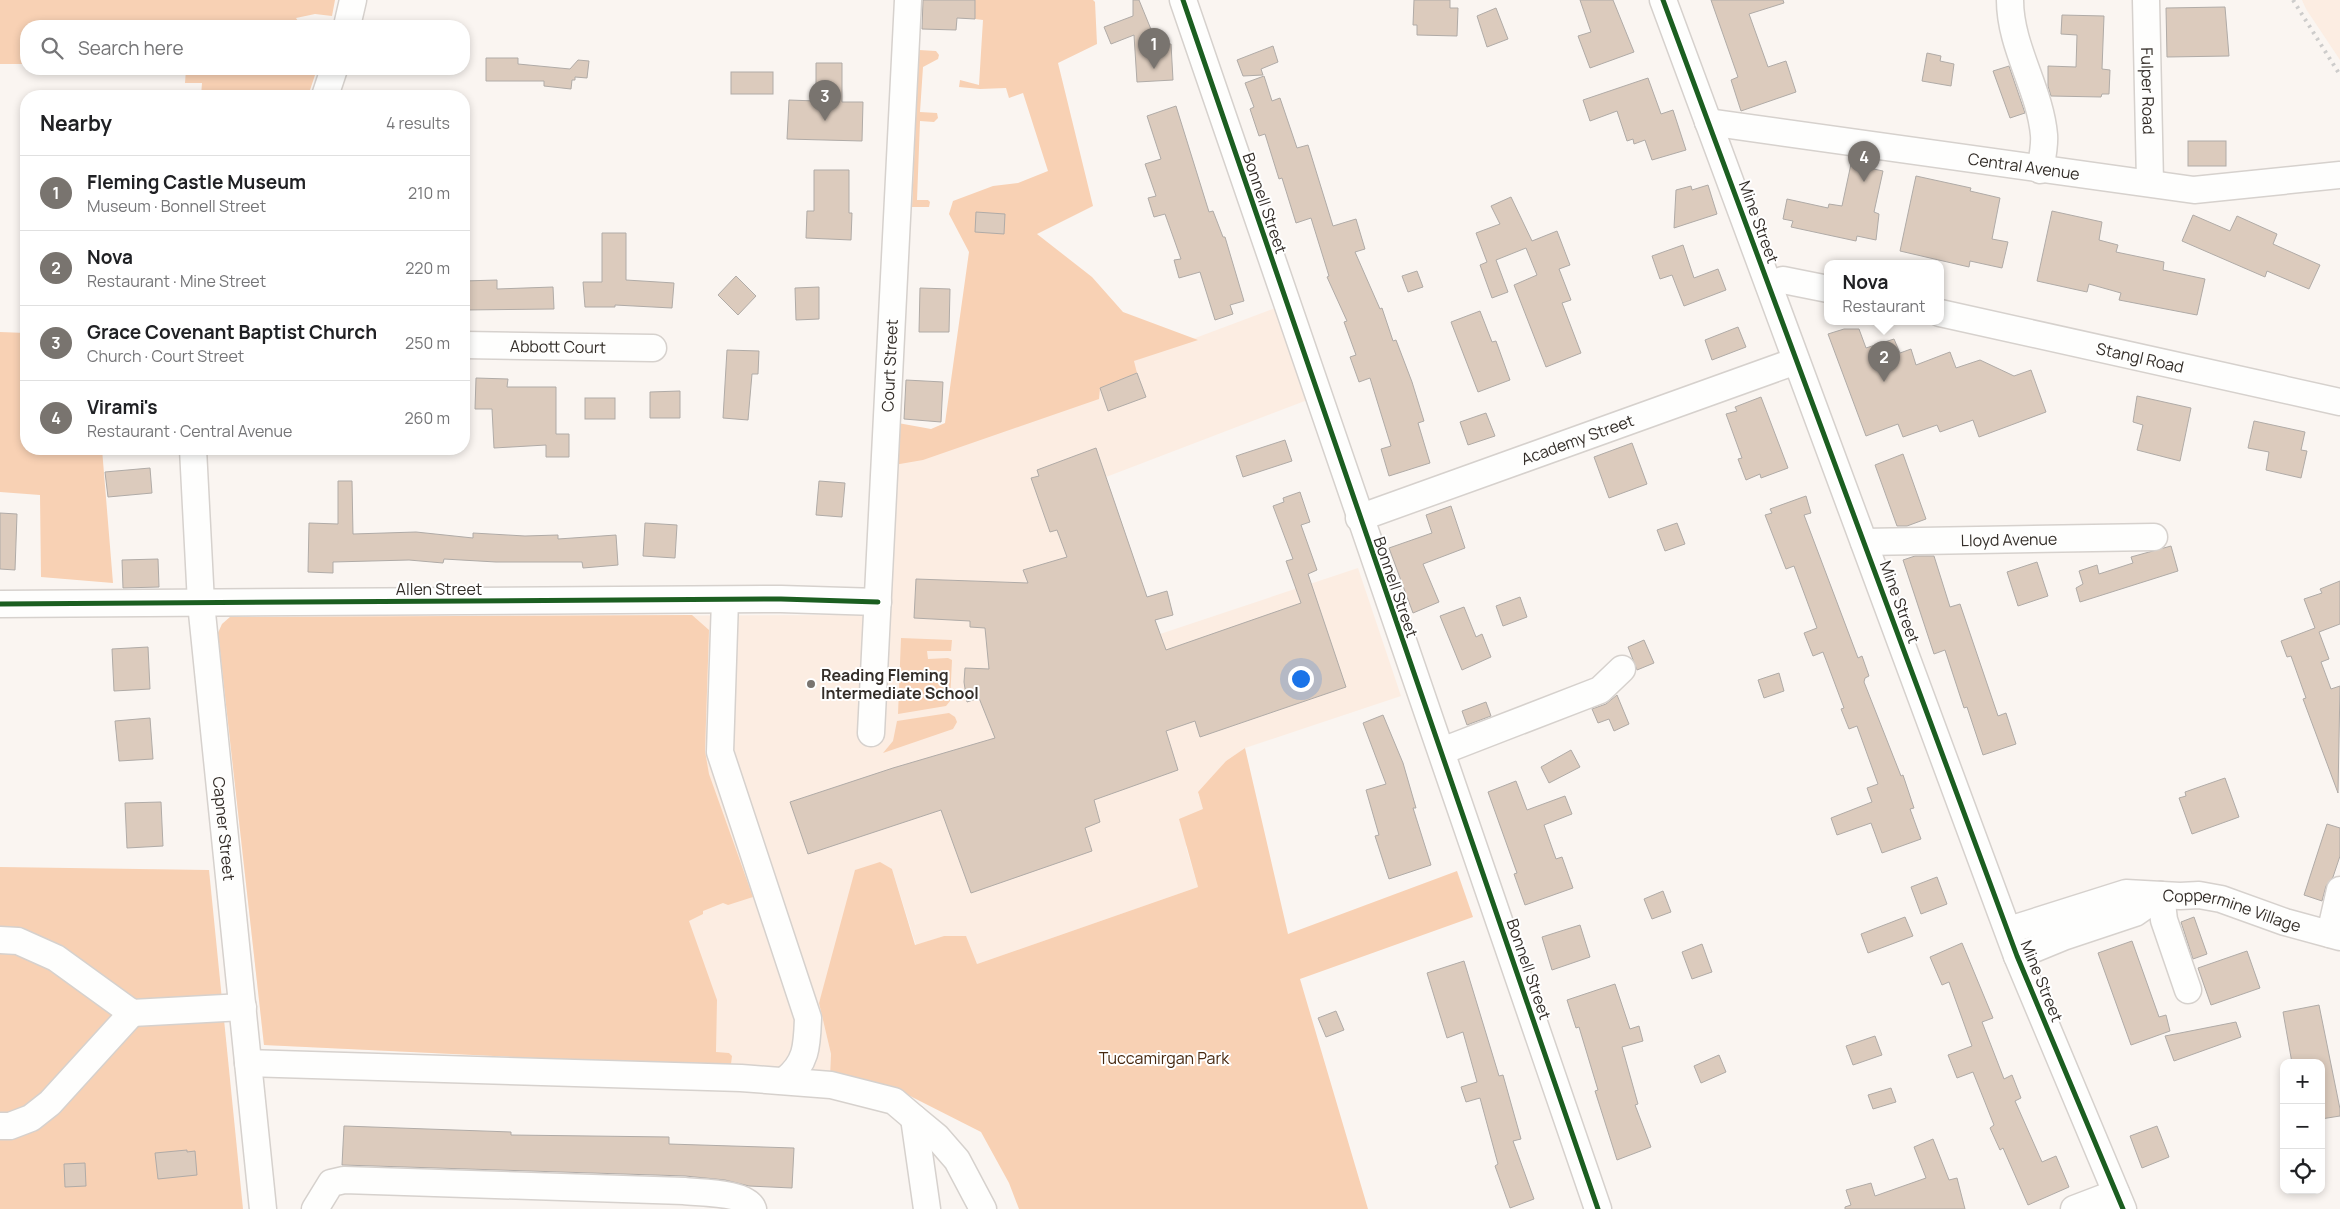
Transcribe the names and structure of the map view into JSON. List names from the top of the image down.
{
  "streets": {
    "street": [
      "Fulper Road",
      "Central Avenue",
      "Bonnell Street",
      "Mine Street",
      "Abbott Court",
      "Stangl Road",
      "Court Street",
      "Academy Street",
      "Lloyd Avenue",
      "Allen Street",
      "Capner Street",
      "Coppermine Village"
    ]
  },
  "crossings": [
    ["Fulper Road", "Central Avenue"],
    ["Central Avenue", "Mine Street"],
    ["Bonnell Street", "Academy Street"],
    ["Mine Street", "Academy Street"],
    ["Mine Street", "Lloyd Avenue"],
    ["Mine Street", "Coppermine Village"],
    ["Court Street", "Allen Street"],
    ["Allen Street", "Capner Street"]
  ],
  "parks": ["Tuccamirgan Park"],
  "places": ["Reading Fleming Intermediate School"],
  "page": {
    "search": "Search here",
    "pins": [
      "1",
      "3",
      "4",
      "2"
    ],
    "heading": ["Nearby", "4 results"],
    "list": [
      {
        "mark": "1",
        "name": "Fleming Castle Museum",
        "note": "Museum · Bonnell Street",
        "value": "210 m"
      },
      {
        "mark": "2",
        "name": "Nova",
        "note": "Restaurant · Mine Street",
        "value": "220 m"
      },
      {
        "mark": "3",
        "name": "Grace Covenant Baptist Church",
        "note": "Church · Court Street",
        "value": "250 m"
      },
      {
        "mark": "4",
        "name": "Virami's",
        "note": "Restaurant · Central Avenue",
        "value": "260 m"
      }
    ],
    "popup": ["Nova", "Restaurant"],
    "map_buttons": ["+", "−"]
  }
}
